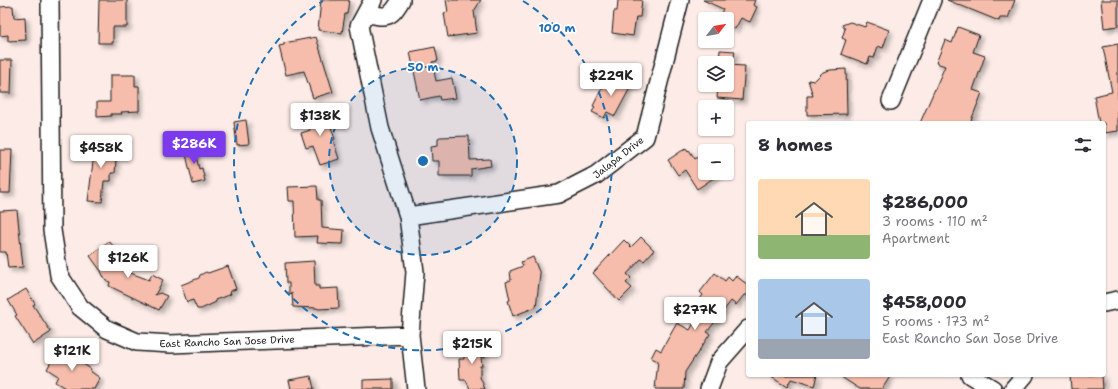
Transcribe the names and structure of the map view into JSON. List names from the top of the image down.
{
  "streets": {
    "street": ["Jalapa Drive", "East Rancho San Jose Drive"]
  },
  "north": "top right",
  "page": {
    "map_buttons": ["+", "−"],
    "price": [
      "$229K",
      "$138K",
      "$286K",
      "$458K",
      "$126K",
      "$277K",
      "$215K",
      "$121K"
    ],
    "heading": "8 homes",
    "list": [
      {
        "name": "$286,000",
        "note": "3 rooms · 110 m² · Apartment"
      },
      {
        "name": "$458,000",
        "note": "5 rooms · 173 m² · East Rancho San Jose Drive"
      }
    ]
  },
  "rings": ["100 m", "50 m"]
}
